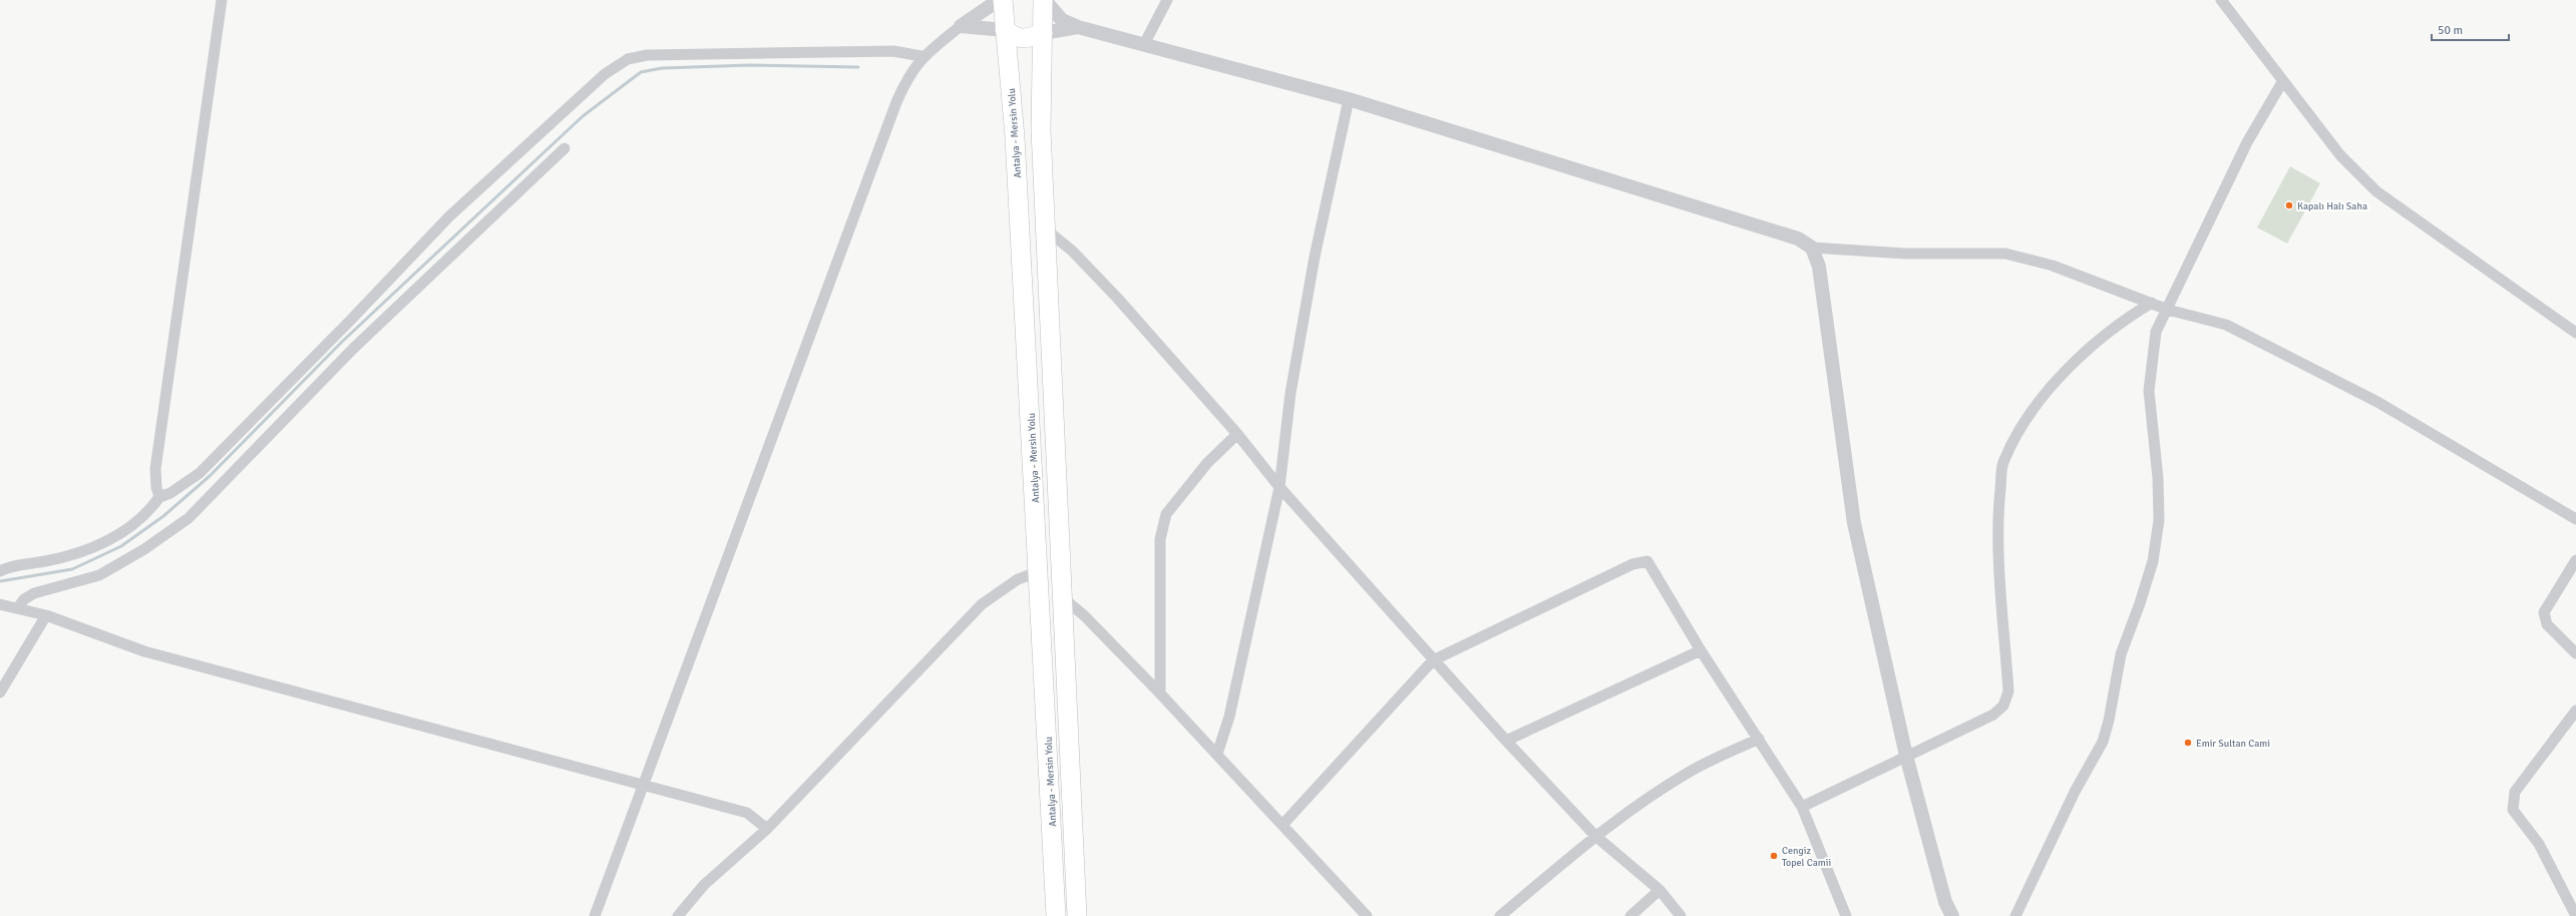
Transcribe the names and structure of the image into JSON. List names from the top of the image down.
{
  "streets": {
    "highway": ["Antalya - Mersin Yolu"]
  },
  "places": ["Kapalı Halı Saha", "Emir Sultan Cami", "Cengiz Topel Camii"],
  "scale_bar": "50 m"
}
